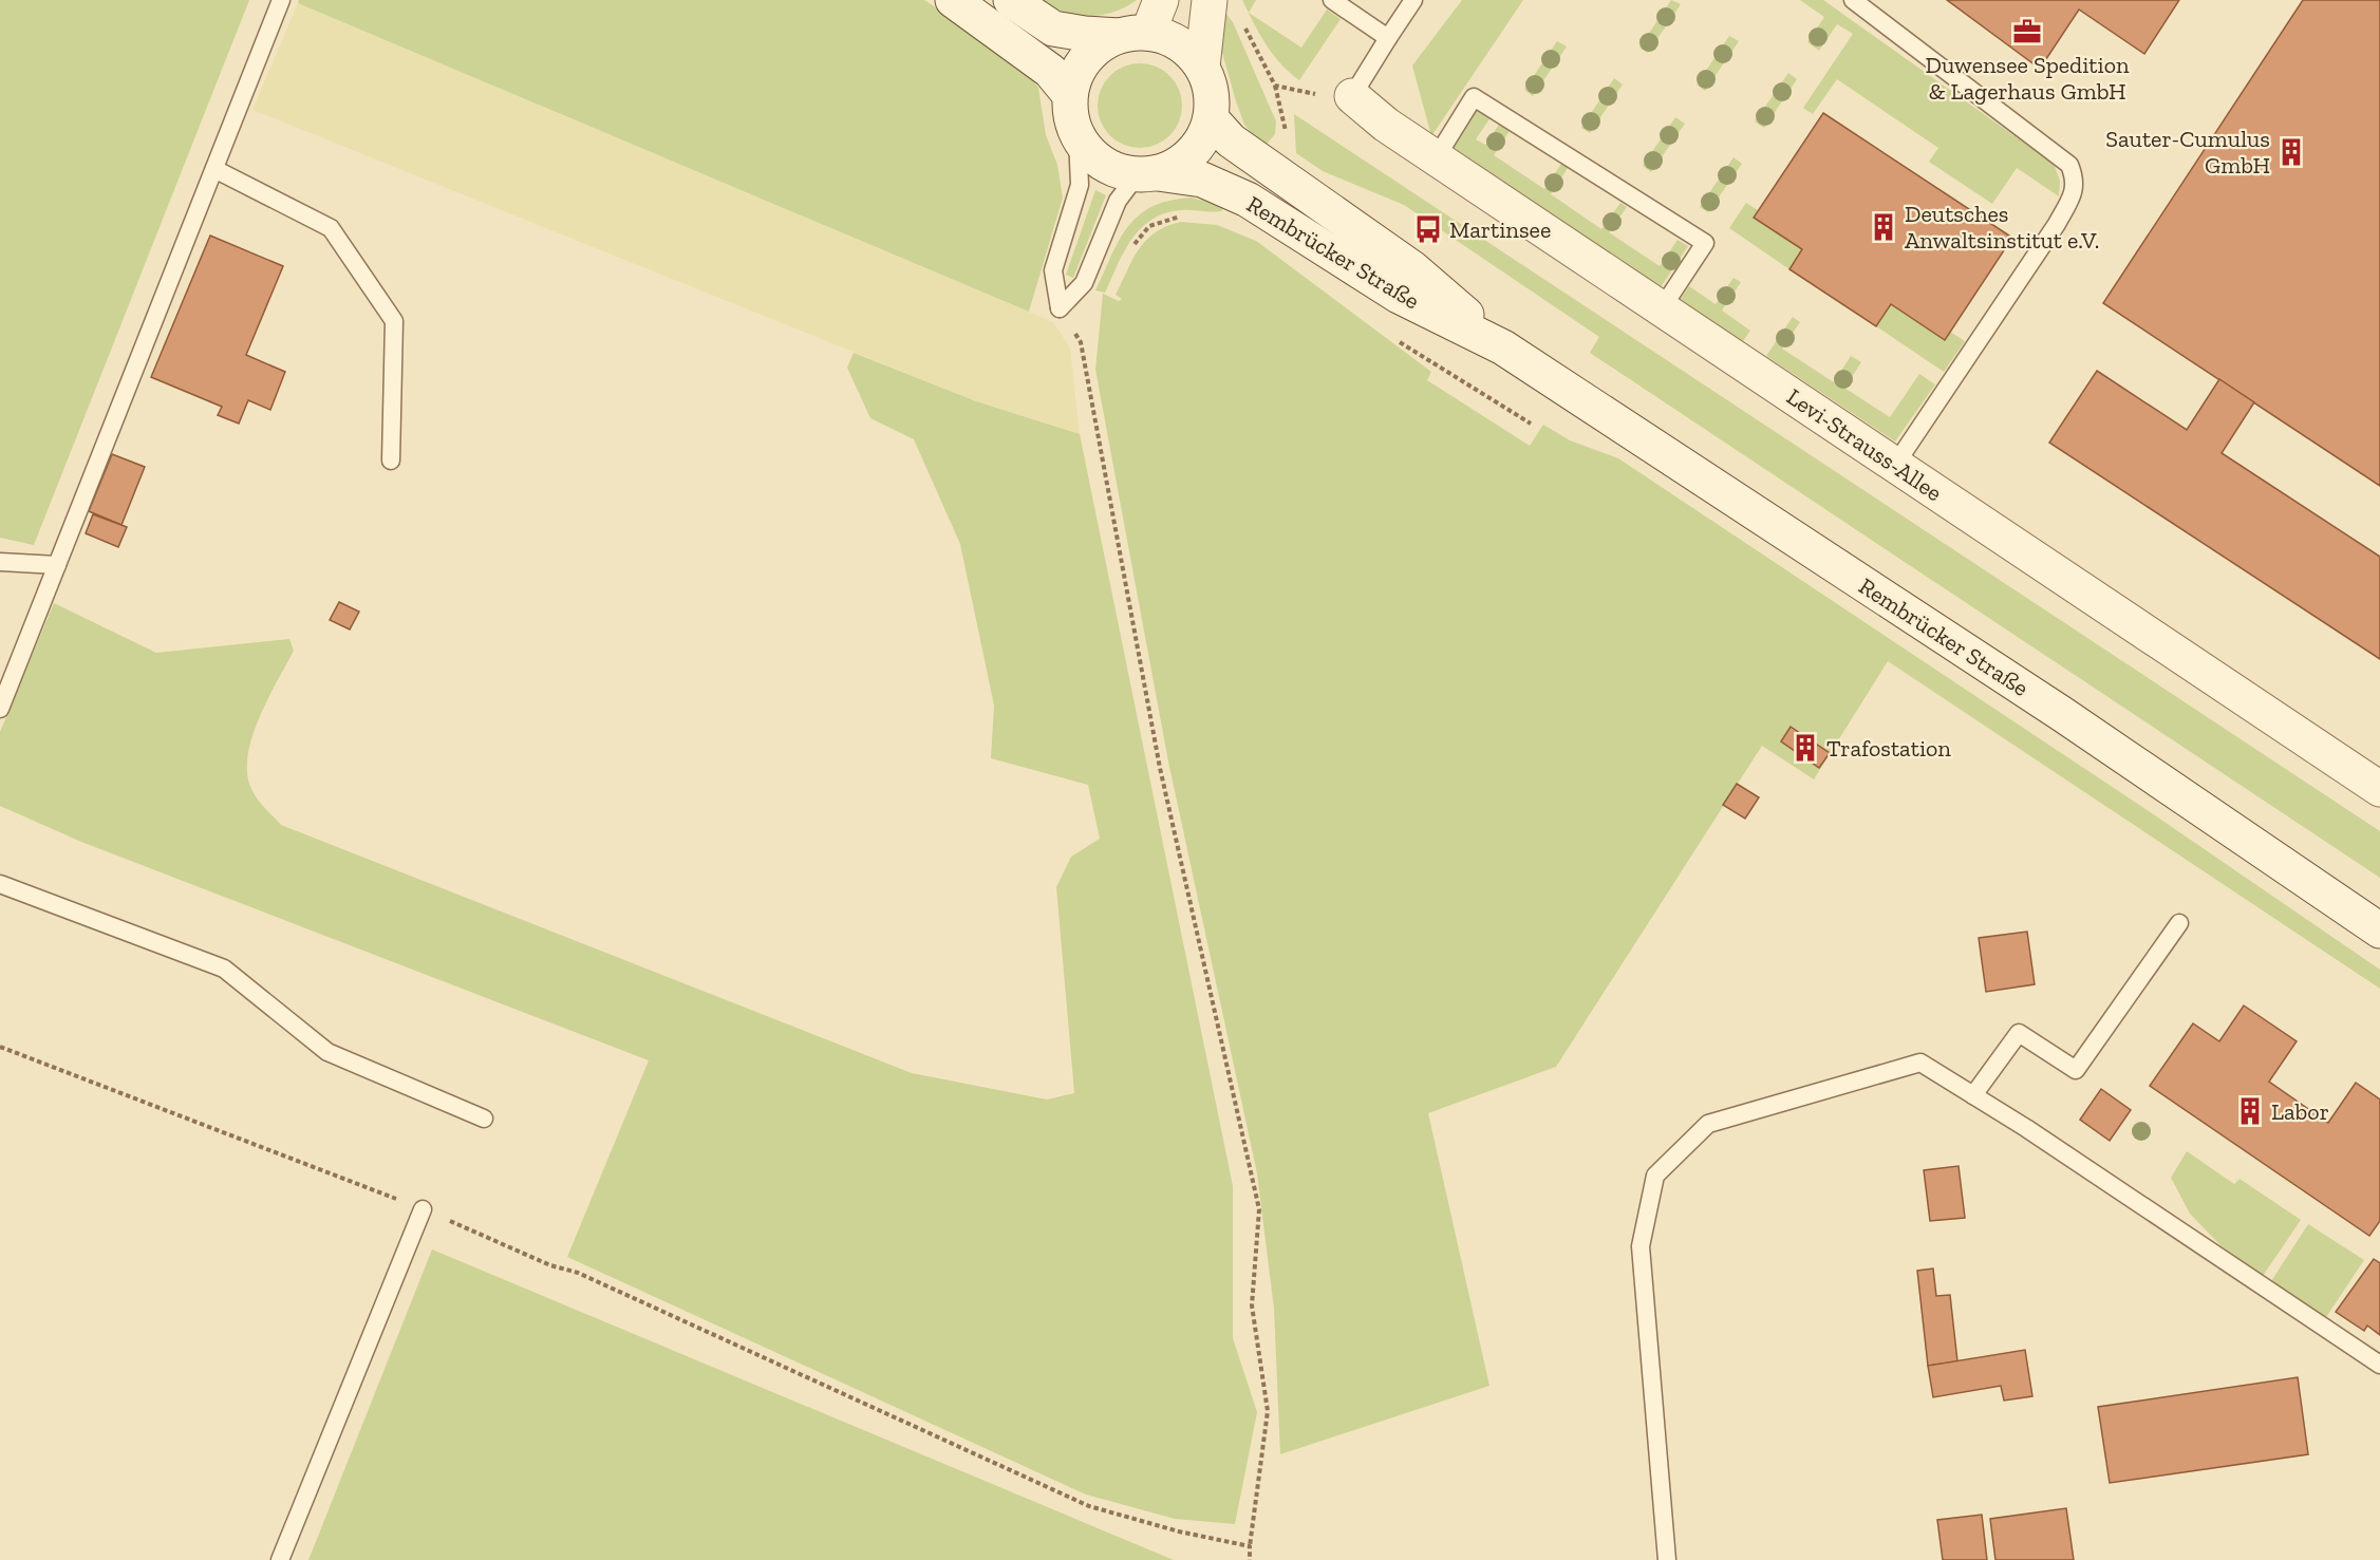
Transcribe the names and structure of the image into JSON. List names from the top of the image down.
{
  "streets": {
    "main road": ["Rembrücker Straße", "Levi-Strauss-Allee"]
  },
  "places": {
    "office": ["Duwensee Spedition & Lagerhaus GmbH"],
    "building": [
      "Sauter-Cumulus GmbH",
      "Deutsches Anwaltsinstitut e.V.",
      "Trafostation",
      "Labor"
    ],
    "bus stop": ["Martinsee"]
  }
}
